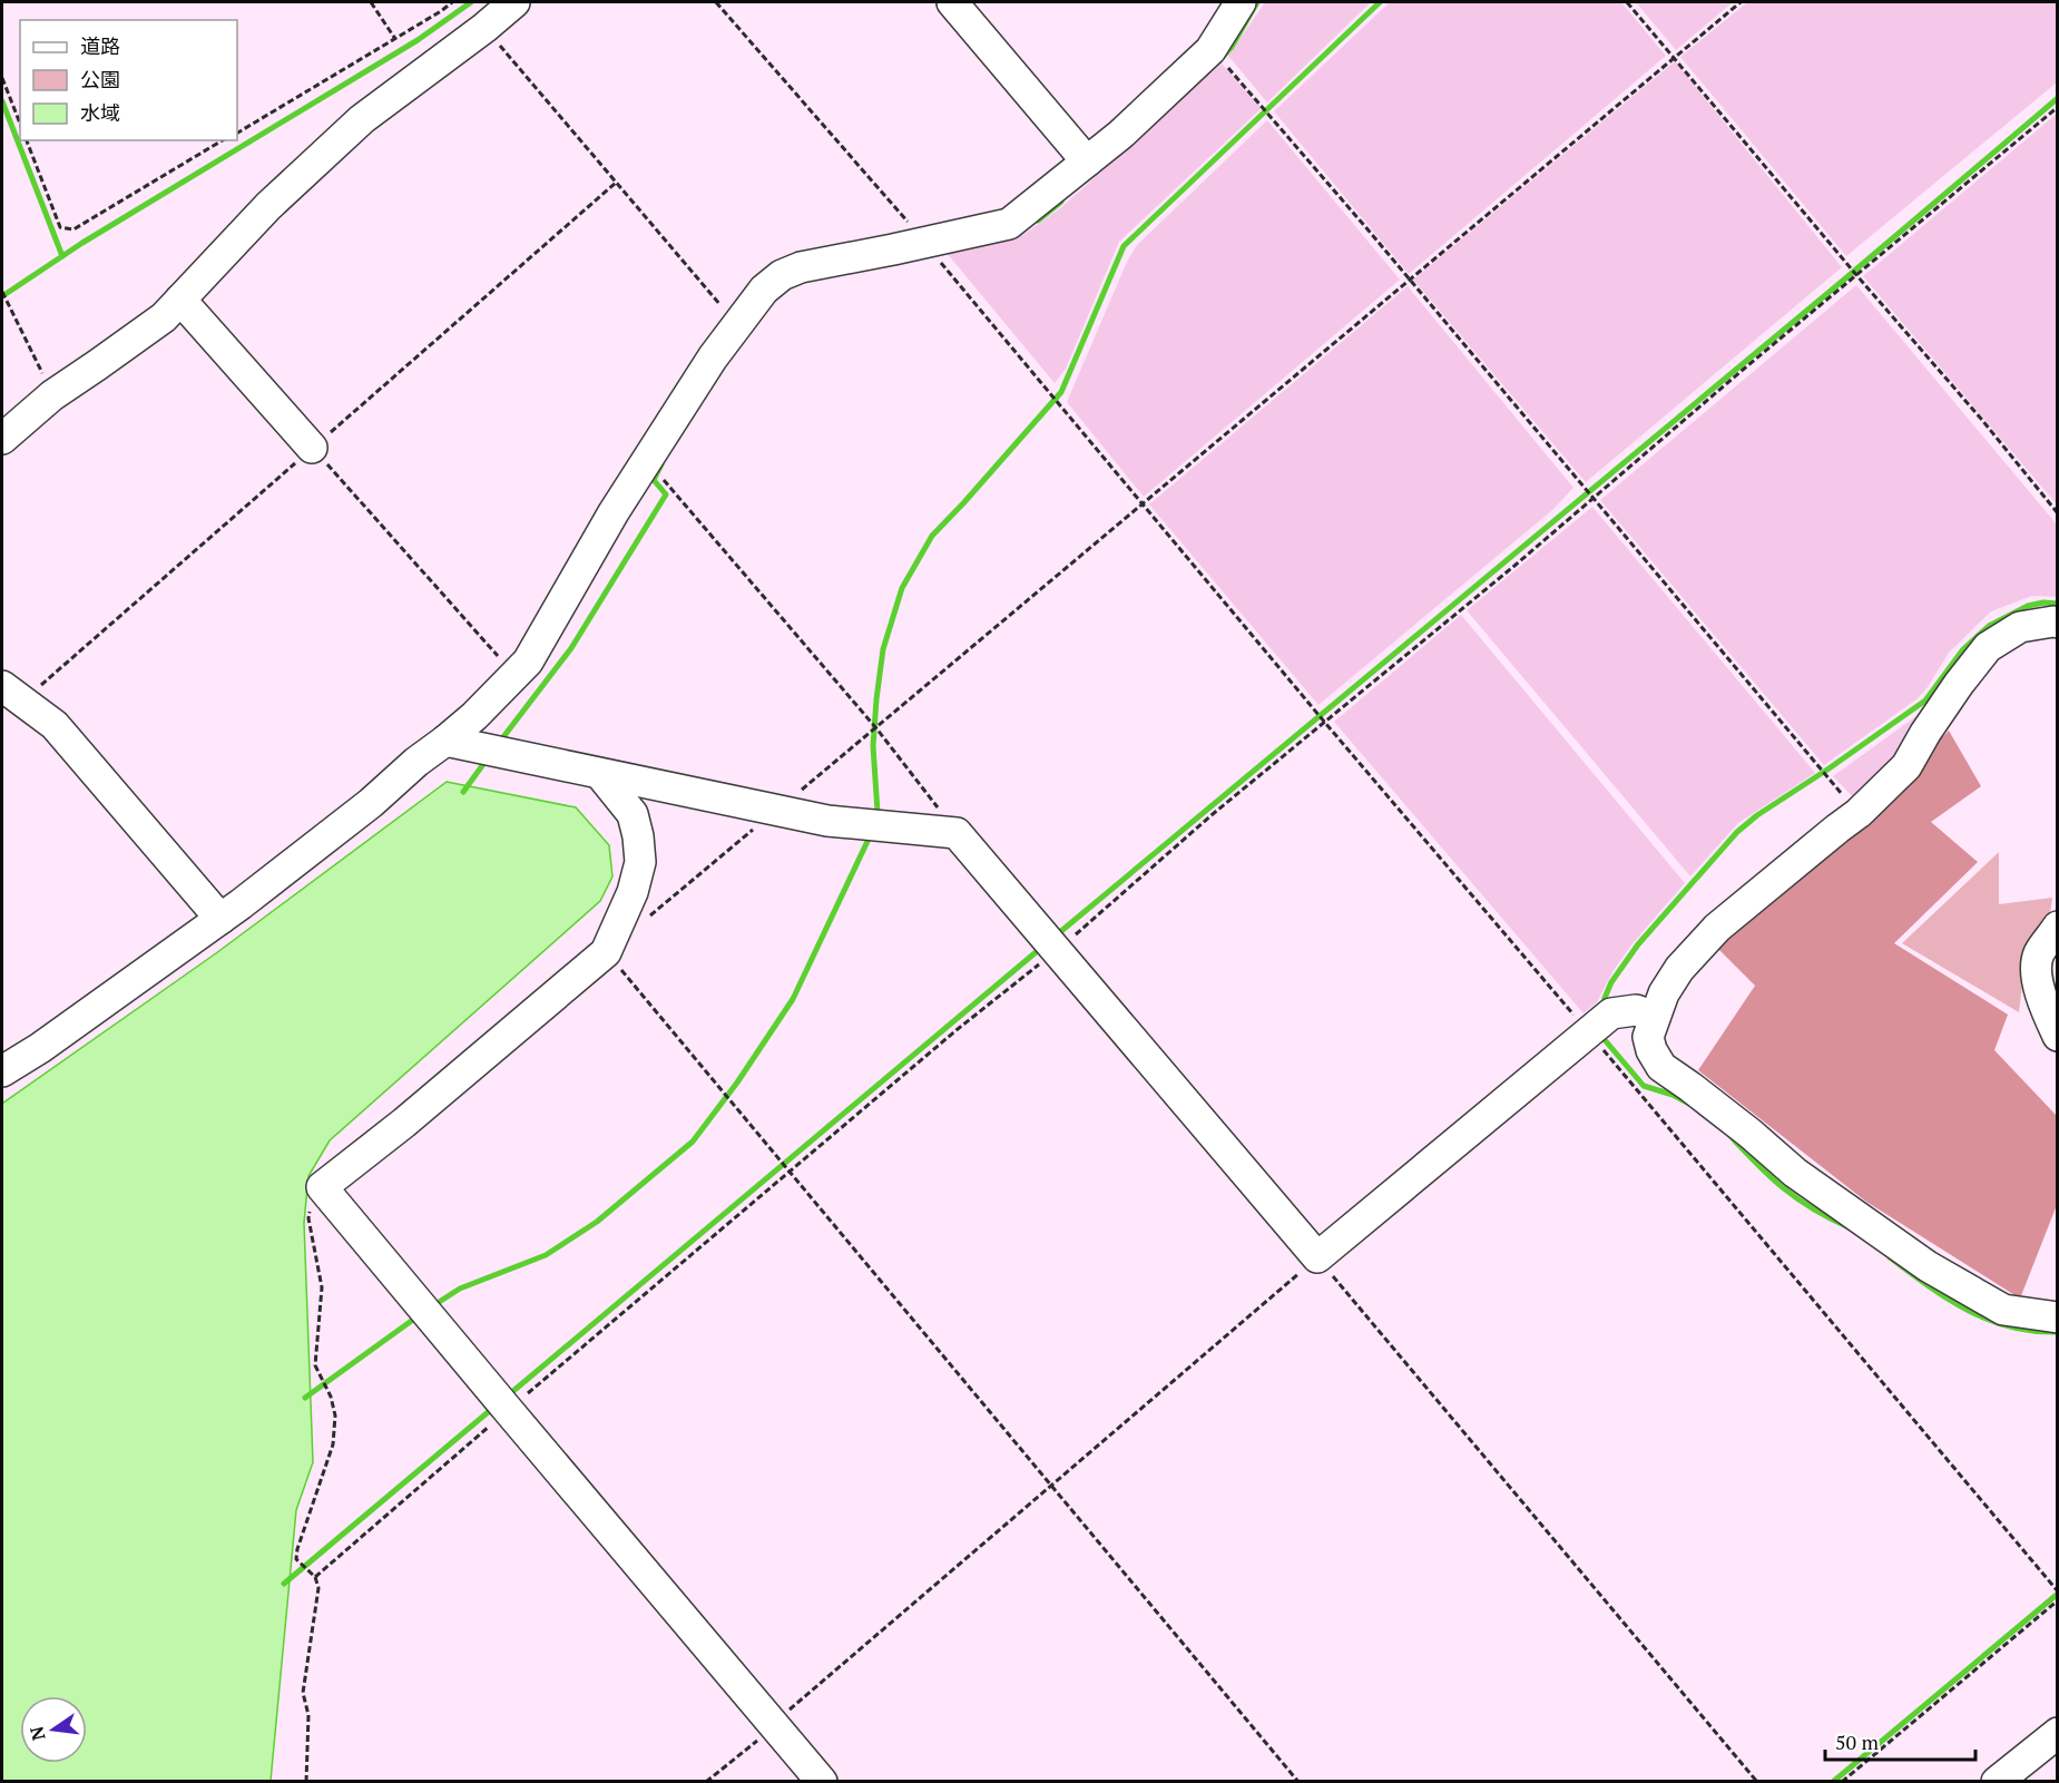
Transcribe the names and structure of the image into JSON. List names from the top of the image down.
{
  "legend": ["道路", "公園", "水域"],
  "scale_bar": "50 m",
  "north": "left"
}
